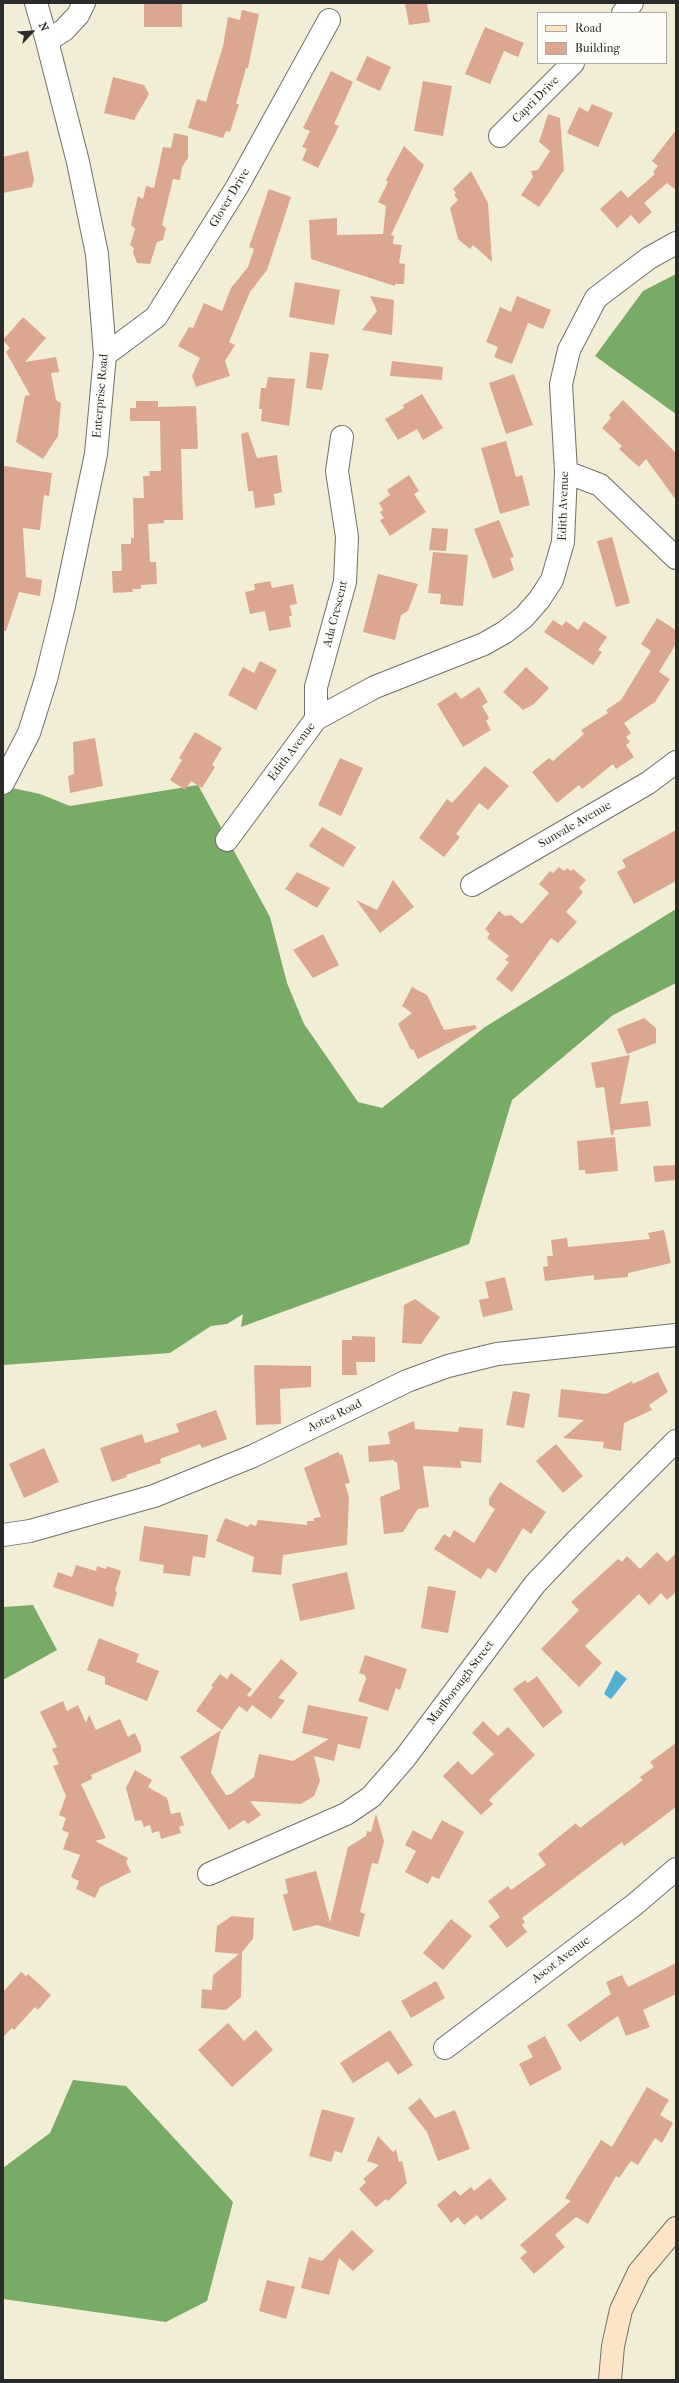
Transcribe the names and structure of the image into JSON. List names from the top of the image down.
{
  "streets": {
    "street": [
      "Capri Drive",
      "Glover Drive",
      "Enterprise Road",
      "Edith Avenue",
      "Ada Crescent",
      "Sunvale Avenue",
      "Aotea Road",
      "Marlborough Street",
      "Ascot Avenue"
    ]
  },
  "crossings": [
    ["Glover Drive", "Enterprise Road"],
    ["Edith Avenue", "Ada Crescent"]
  ],
  "legend": ["Road", "Building"],
  "north": "top right"
}
